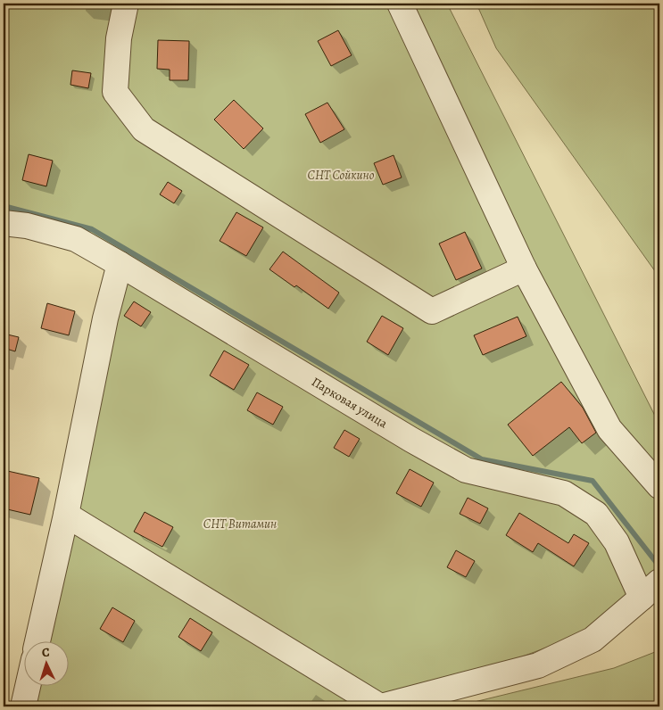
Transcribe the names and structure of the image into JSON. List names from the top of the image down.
{
  "streets": {
    "street": ["Парковая улица"]
  },
  "parks": ["СНТ Сойкино", "СНТ Витамин"],
  "north": "top"
}
